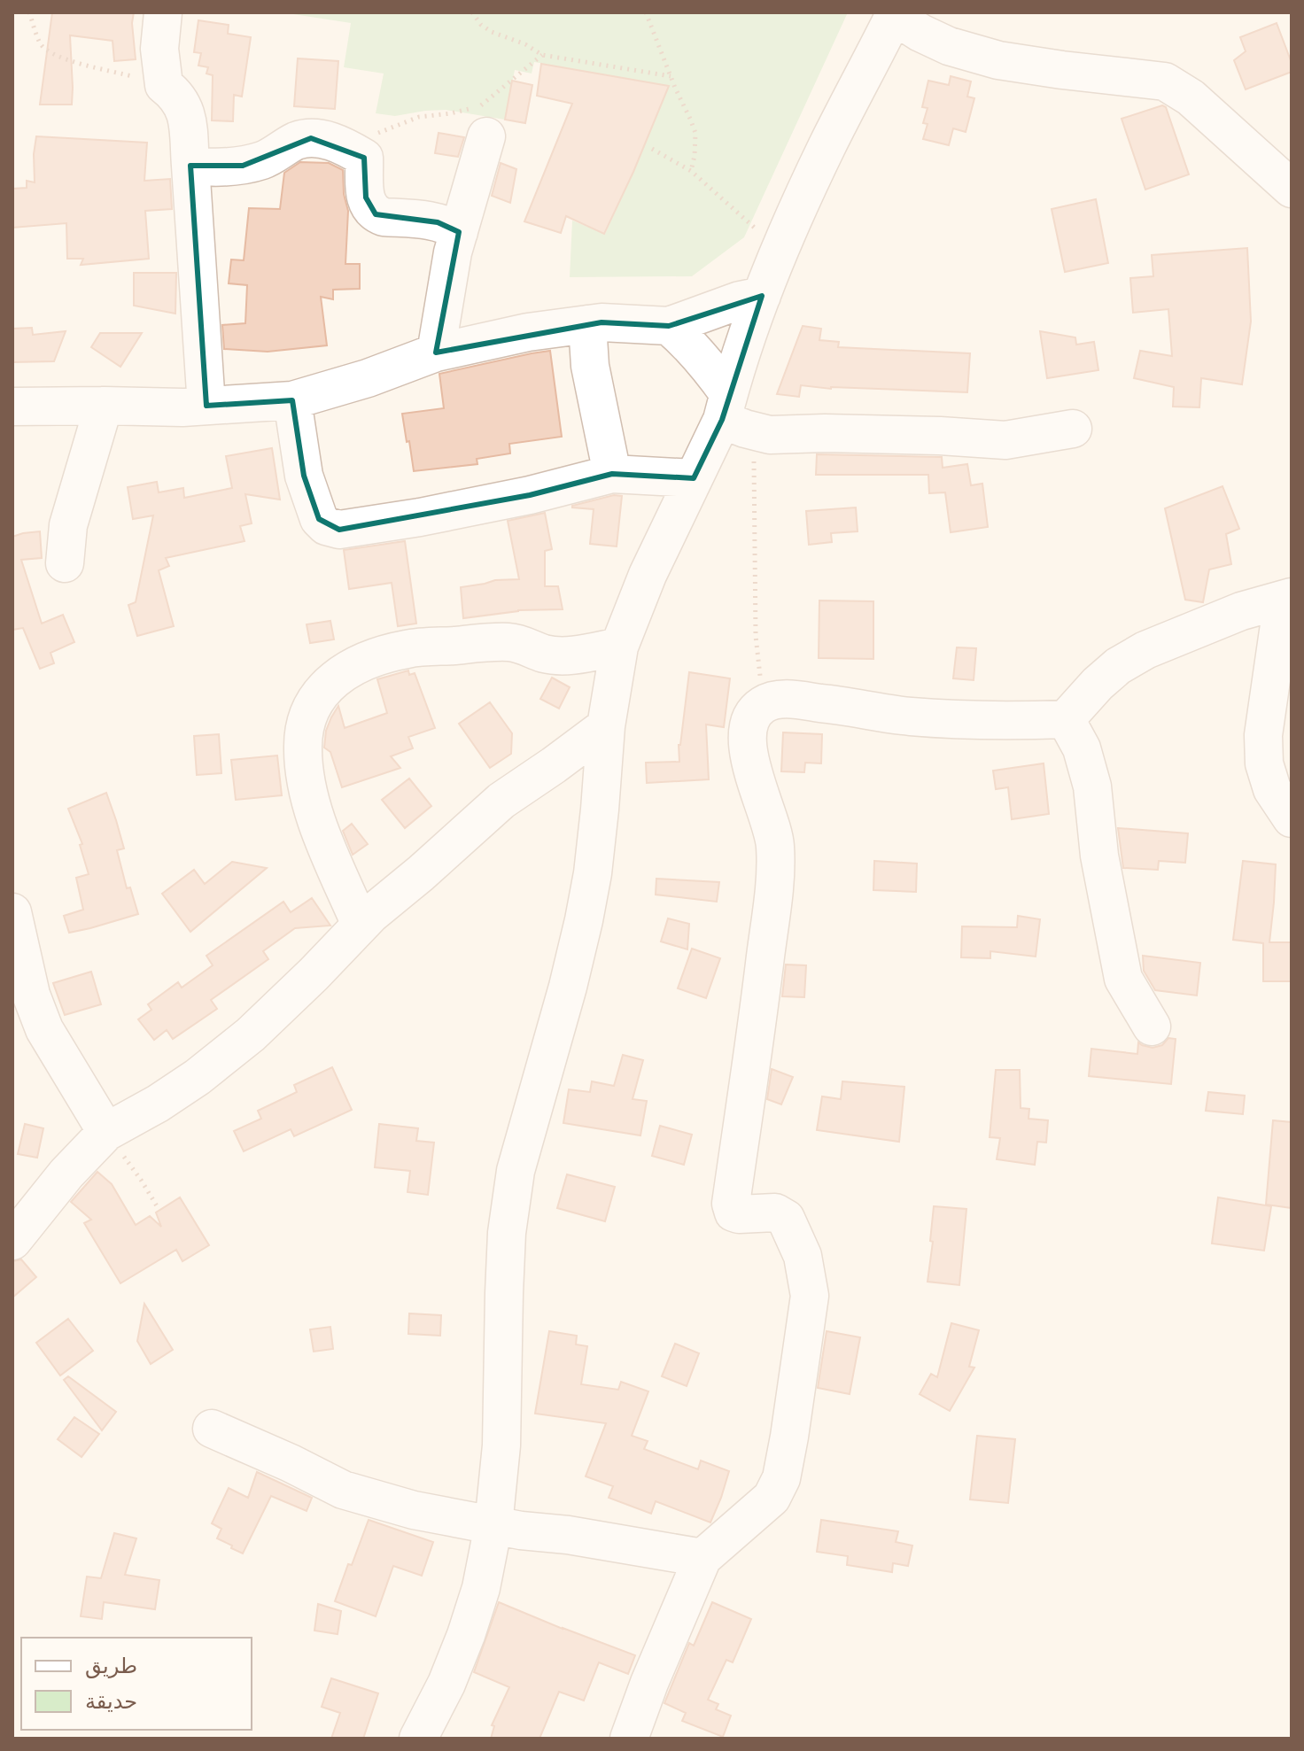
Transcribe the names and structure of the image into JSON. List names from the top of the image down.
{
  "legend": ["طريق", "حديقة"]
}
